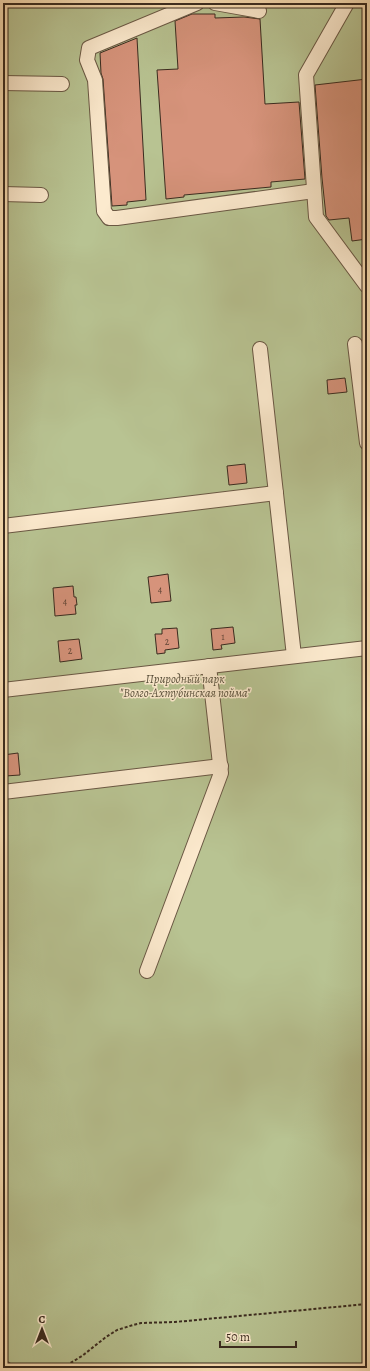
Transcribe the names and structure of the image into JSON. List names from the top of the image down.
{
  "parks": ["Природный парк \"Волго-Ахтубинская пойма\""],
  "house_numbers": [
    "4",
    "4",
    "1",
    "2",
    "2"
  ],
  "scale_bar": "50 m",
  "north": "top"
}
